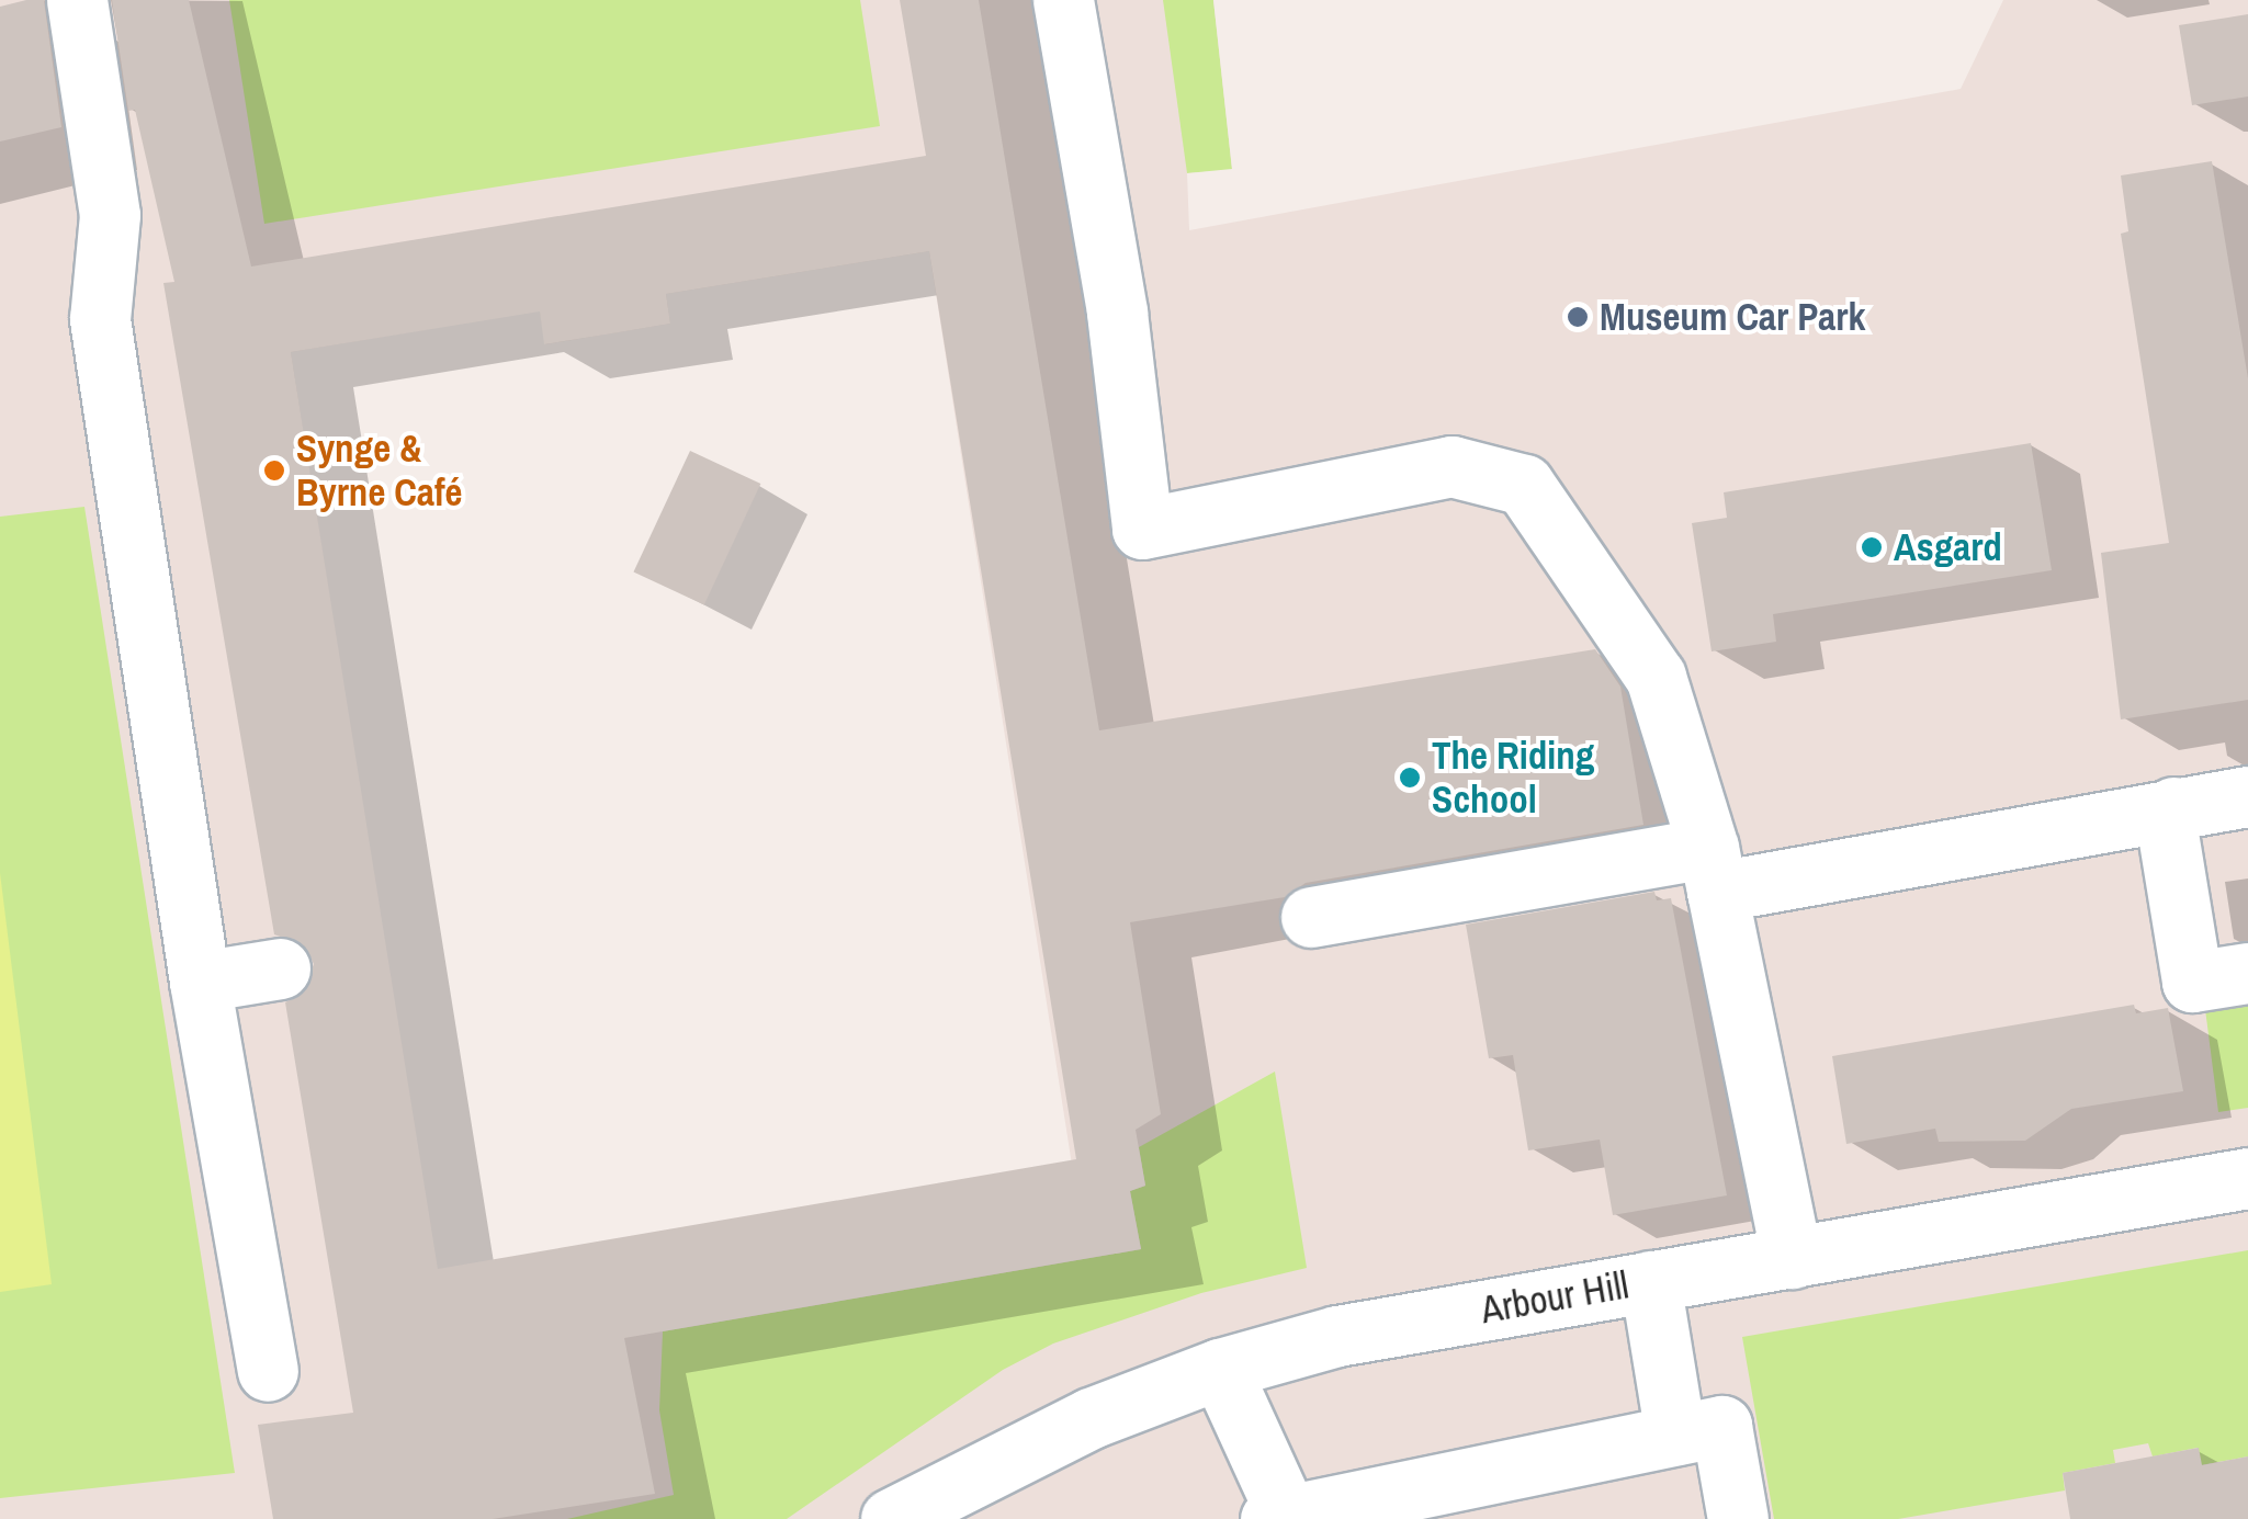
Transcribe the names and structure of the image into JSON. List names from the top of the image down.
{
  "streets": {
    "street": ["Arbour Hill"]
  },
  "places": [
    "Museum Car Park",
    "Synge & Byrne Café",
    "Asgard",
    "The Riding School"
  ]
}
